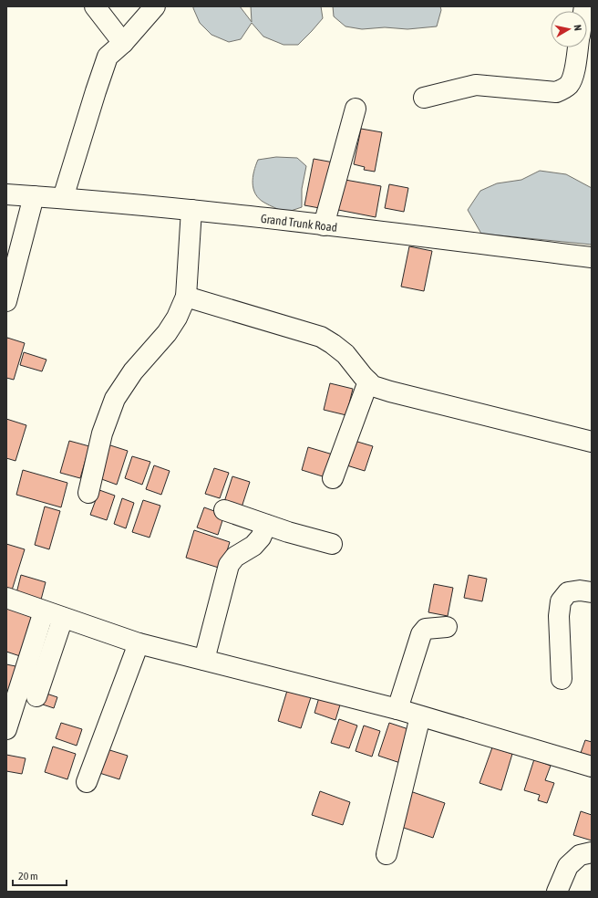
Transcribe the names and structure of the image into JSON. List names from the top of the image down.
{
  "streets": {
    "street": ["Grand Trunk Road"]
  },
  "scale_bar": "20 m",
  "north": "right"
}
